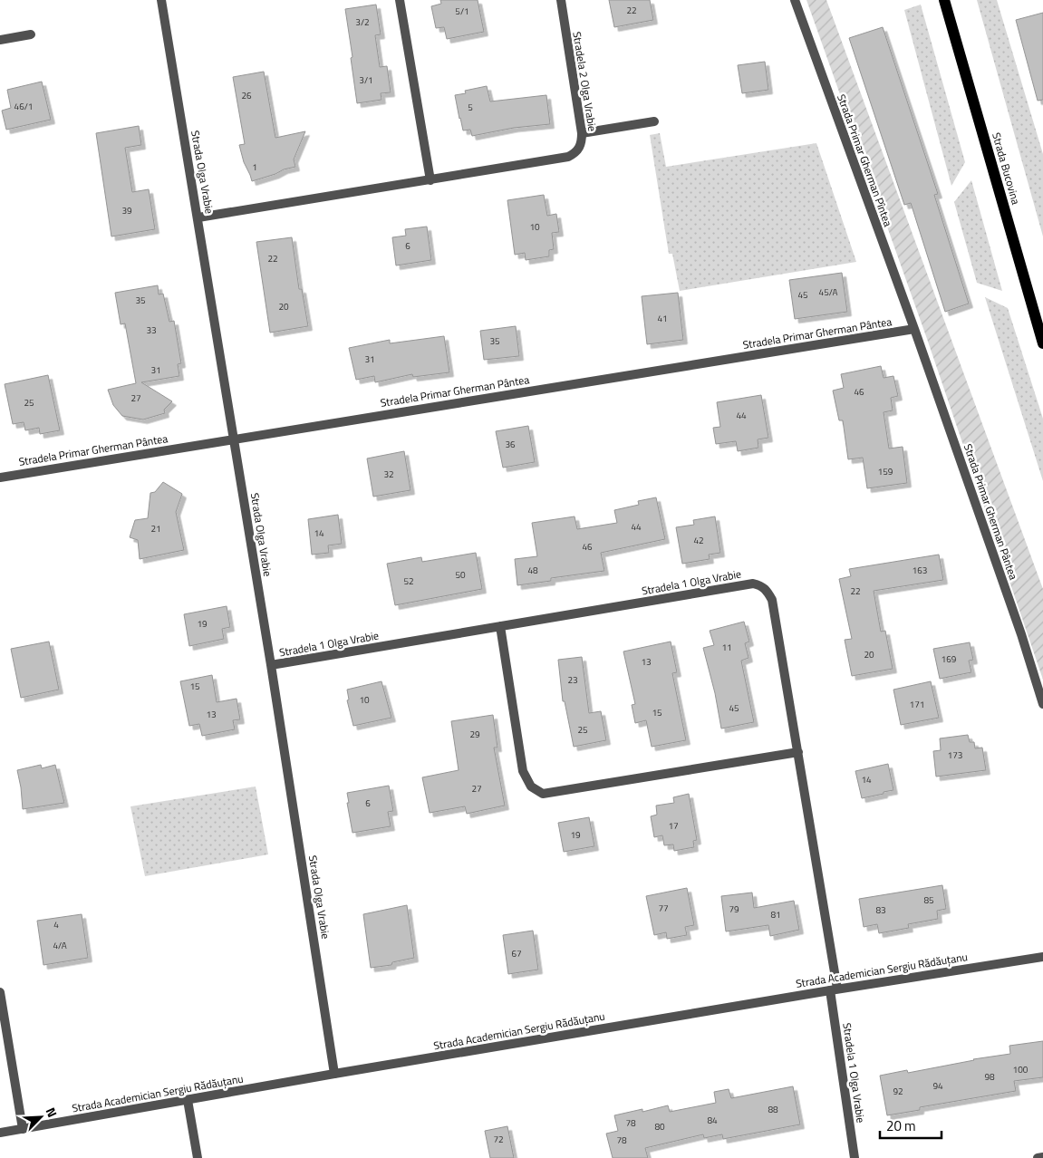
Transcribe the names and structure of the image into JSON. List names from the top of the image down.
{
  "streets": {
    "main road": ["Strada Bucovina"],
    "street": [
      "Stradela 2 Olga Vrabie",
      "Strada Primar Gherman Pîntea",
      "Strada Olga Vrabie",
      "Stradela Primar Gherman Pântea",
      "Strada Primar Gherman Pântea",
      "Stradela 1 Olga Vrabie",
      "Strada Academician Sergiu Rădăuțanu"
    ]
  },
  "crossings": [
    ["Stradela 2 Olga Vrabie", "Strada Olga Vrabie"],
    ["Strada Primar Gherman Pîntea", "Stradela Primar Gherman Pântea"],
    ["Strada Primar Gherman Pîntea", "Strada Primar Gherman Pântea"],
    ["Strada Olga Vrabie", "Stradela Primar Gherman Pântea"],
    ["Strada Olga Vrabie", "Stradela 1 Olga Vrabie"],
    ["Strada Olga Vrabie", "Strada Academician Sergiu Rădăuțanu"],
    ["Stradela Primar Gherman Pântea", "Strada Primar Gherman Pântea"],
    ["Stradela 1 Olga Vrabie", "Strada Academician Sergiu Rădăuțanu"]
  ],
  "house_numbers": [
    "22",
    "5/1",
    "3/2",
    "3/1",
    "26",
    "46/1",
    "5",
    "1",
    "39",
    "10",
    "6",
    "22",
    "45/A",
    "45",
    "35",
    "20",
    "41",
    "33",
    "35",
    "31",
    "31",
    "46",
    "27",
    "25",
    "44",
    "36",
    "159",
    "32",
    "44",
    "21",
    "14",
    "42",
    "46",
    "48",
    "163",
    "50",
    "52",
    "22",
    "19",
    "11",
    "20",
    "169",
    "13",
    "23",
    "15",
    "10",
    "171",
    "45",
    "15",
    "13",
    "25",
    "29",
    "173",
    "14",
    "27",
    "6",
    "17",
    "19",
    "85",
    "77",
    "79",
    "83",
    "81",
    "4",
    "4/A",
    "67",
    "100",
    "98",
    "94",
    "92",
    "88",
    "84",
    "78",
    "80",
    "72",
    "78"
  ],
  "scale_bar": "20 m",
  "north": "top right"
}
